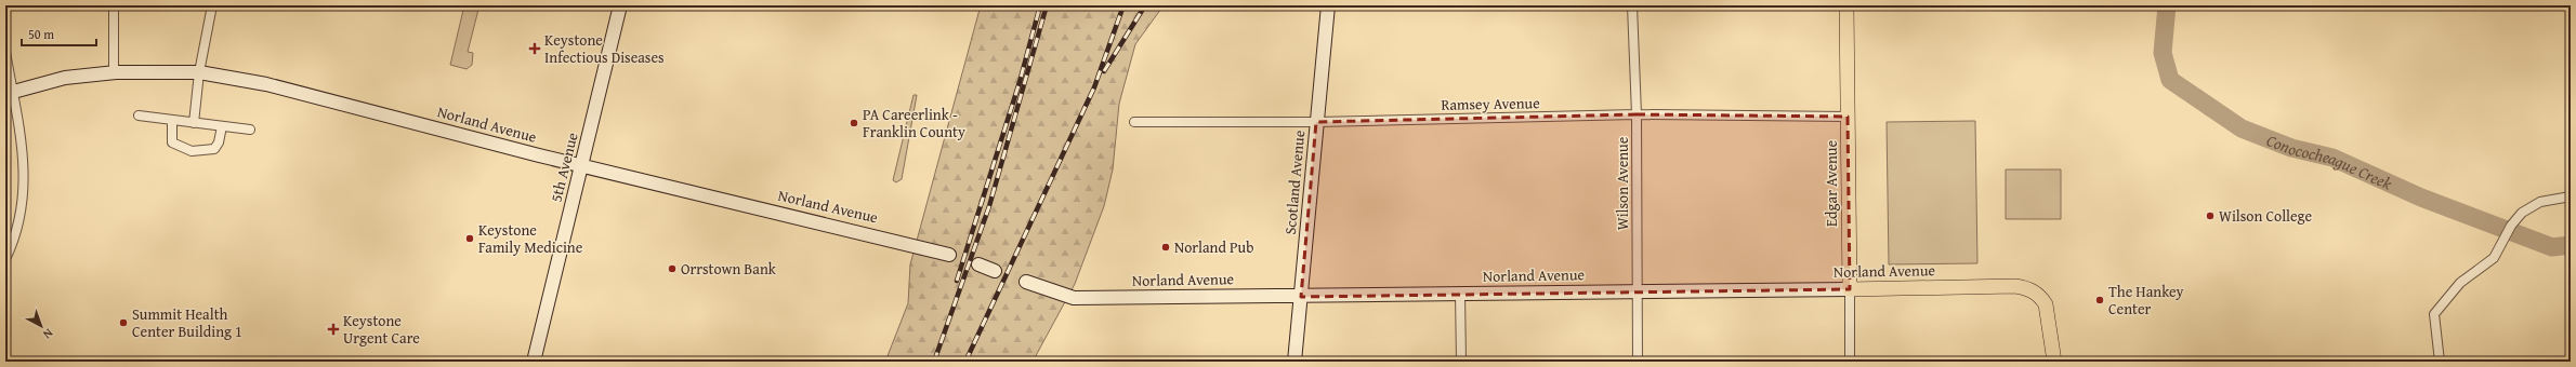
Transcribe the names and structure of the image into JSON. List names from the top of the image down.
{
  "streets": {
    "main road": [
      "Norland Avenue",
      "5th Avenue",
      "Scotland Avenue",
      "Edgar Avenue"
    ],
    "street": ["Ramsey Avenue", "Wilson Avenue"]
  },
  "crossings": [
    ["Ramsey Avenue", "Scotland Avenue"],
    ["Ramsey Avenue", "Wilson Avenue"],
    ["Ramsey Avenue", "Edgar Avenue"],
    ["Norland Avenue", "5th Avenue"],
    ["Norland Avenue", "Scotland Avenue"],
    ["Norland Avenue", "Wilson Avenue"],
    ["Norland Avenue", "Edgar Avenue"]
  ],
  "water": ["Conococheague Creek"],
  "places": {
    "health": ["Keystone Infectious Diseases", "Keystone Urgent Care"],
    "other": [
      "PA Careerlink - Franklin County",
      "Wilson College",
      "Keystone Family Medicine",
      "Norland Pub",
      "Orrstown Bank",
      "The Hankey Center",
      "Summit Health Center Building 1"
    ]
  },
  "scale_bar": "50 m",
  "north": "bottom right"
}
